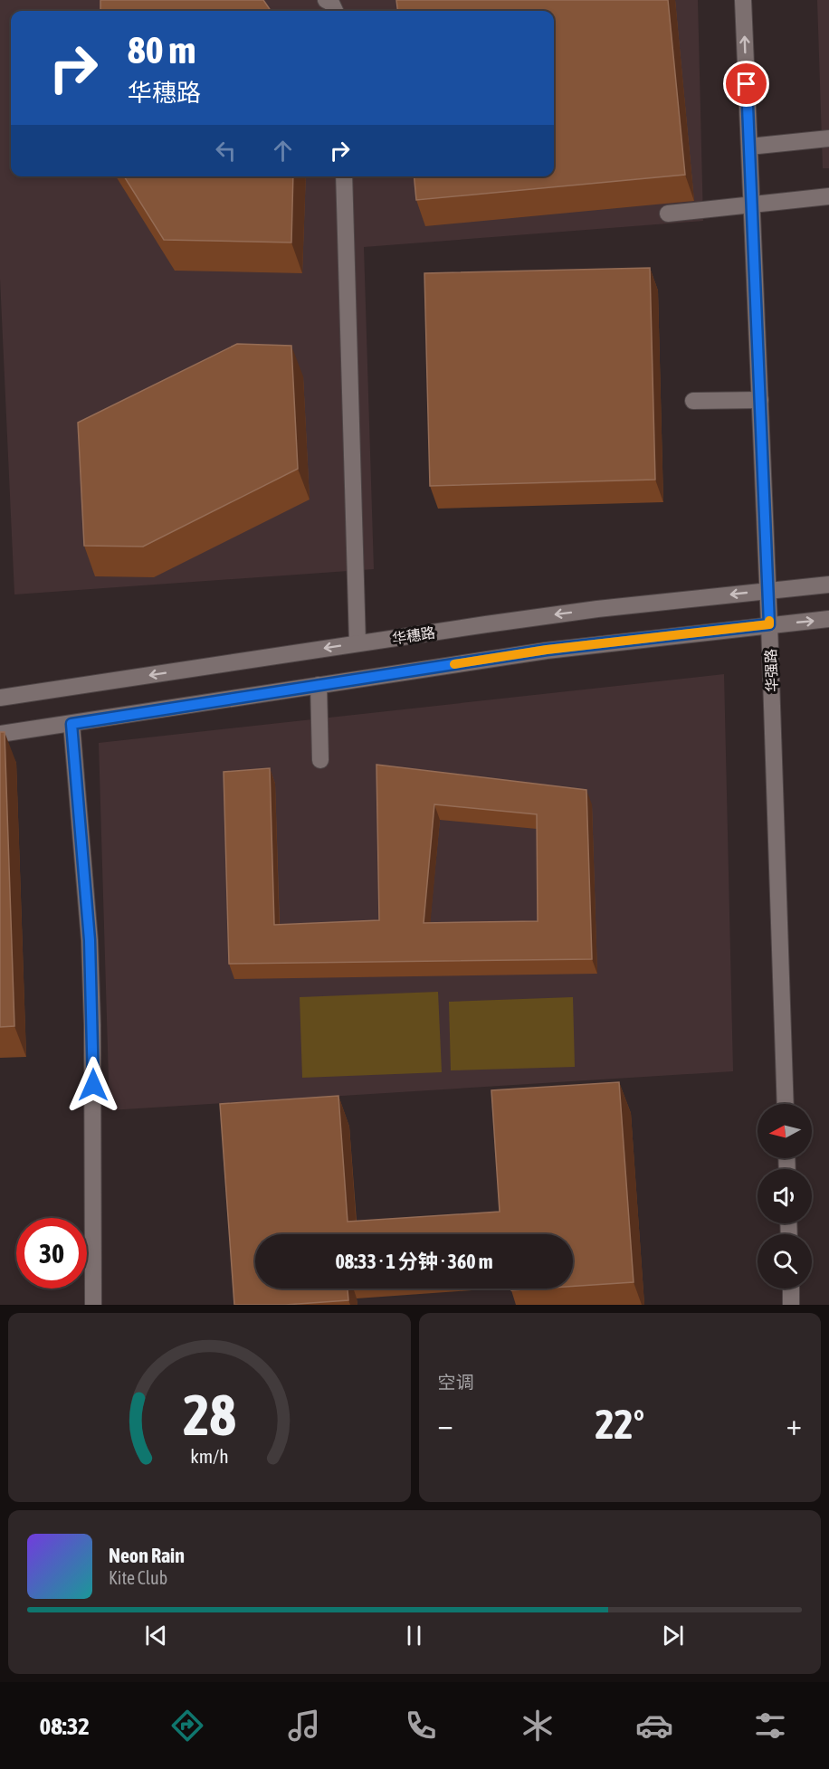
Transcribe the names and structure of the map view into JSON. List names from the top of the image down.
{
  "streets": {
    "street": ["华穗路", "华强路"]
  },
  "crossings": [
    ["华穗路", "华强路"]
  ],
  "north": "left",
  "page": {
    "turn": ["80 m", "华穗路"],
    "limit": "30",
    "trip": "08:33 · 1 分钟 · 360 m",
    "tile": "空调",
    "heat": ["−", "22°", "+"],
    "song": ["Neon Rain", "Kite Club"],
    "tabs": "08:32",
    "gauge": ["28", "km/h"]
  }
}
